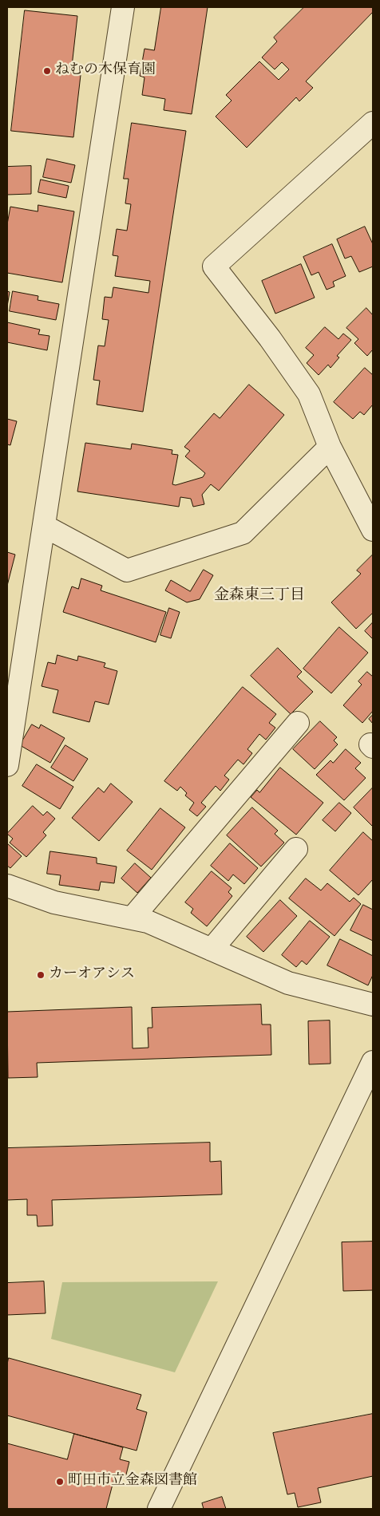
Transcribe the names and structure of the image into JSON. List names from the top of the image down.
{
  "districts": ["金森東三丁目"],
  "places": ["ねむの木保育園", "カーオアシス", "町田市立金森図書館"]
}
